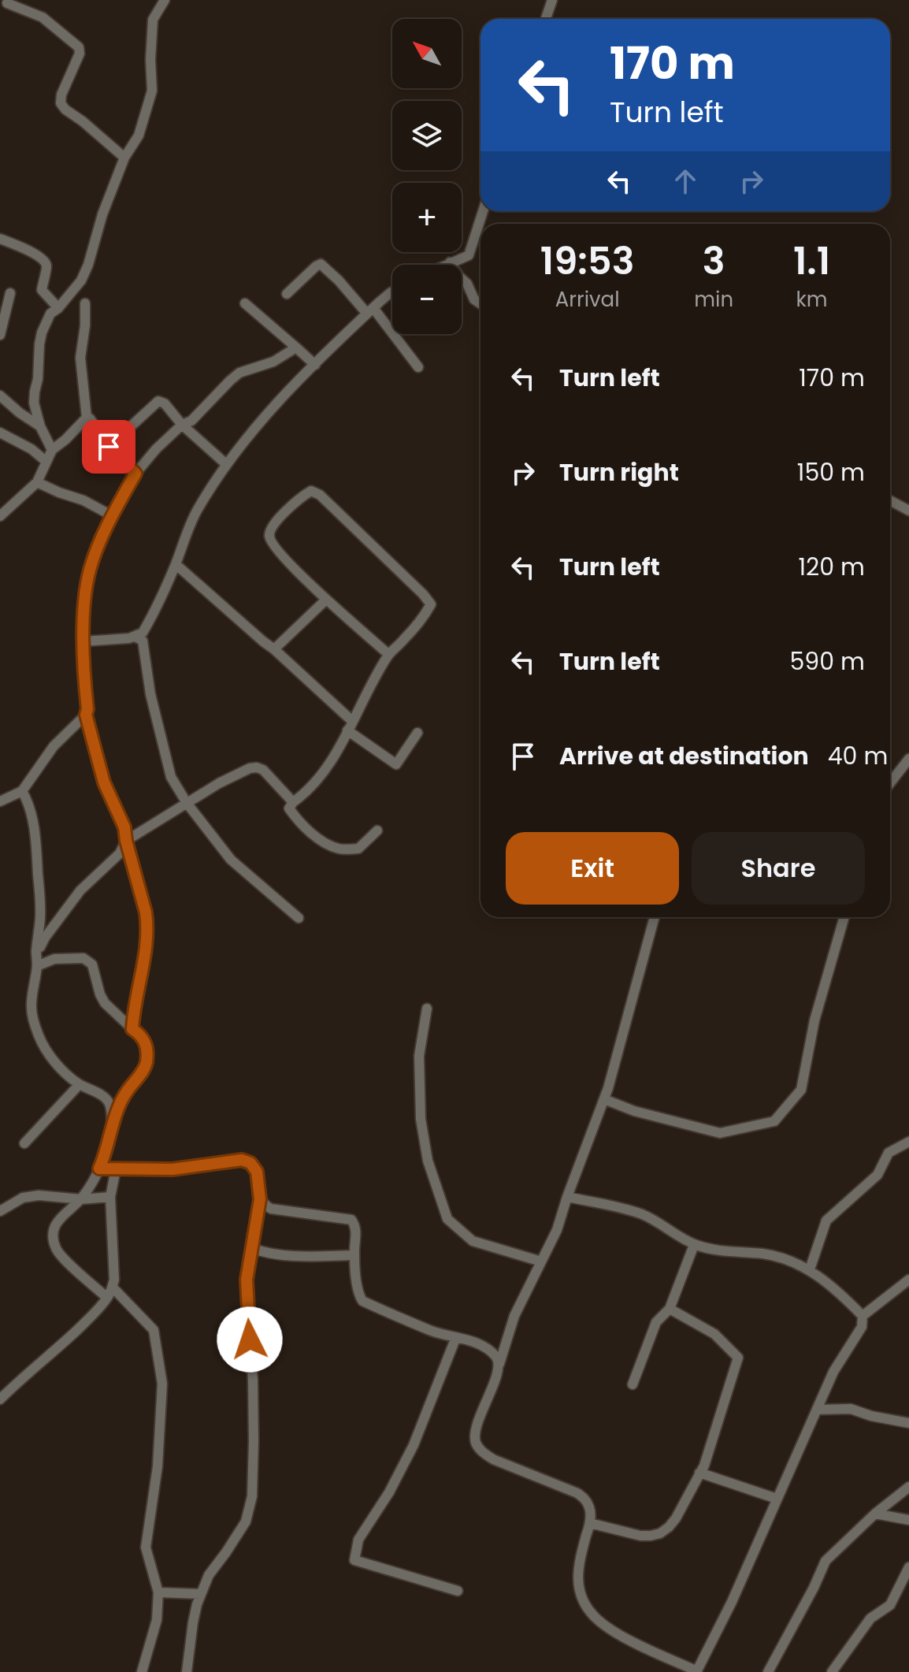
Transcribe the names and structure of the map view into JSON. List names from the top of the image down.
{
  "north": "top left",
  "page": {
    "map_buttons": ["+", "−"],
    "turn": ["170 m", "Turn left"],
    "eta": [
      "19:53",
      "Arrival",
      "3",
      "min",
      "1.1",
      "km"
    ],
    "list": [
      {
        "name": "Turn left",
        "value": "170 m"
      },
      {
        "name": "Turn right",
        "value": "150 m"
      },
      {
        "name": "Turn left",
        "value": "120 m"
      },
      {
        "name": "Turn left",
        "value": "590 m"
      },
      {
        "name": "Arrive at destination",
        "value": "40 m"
      }
    ],
    "buttons": ["Exit", "Share"]
  }
}
